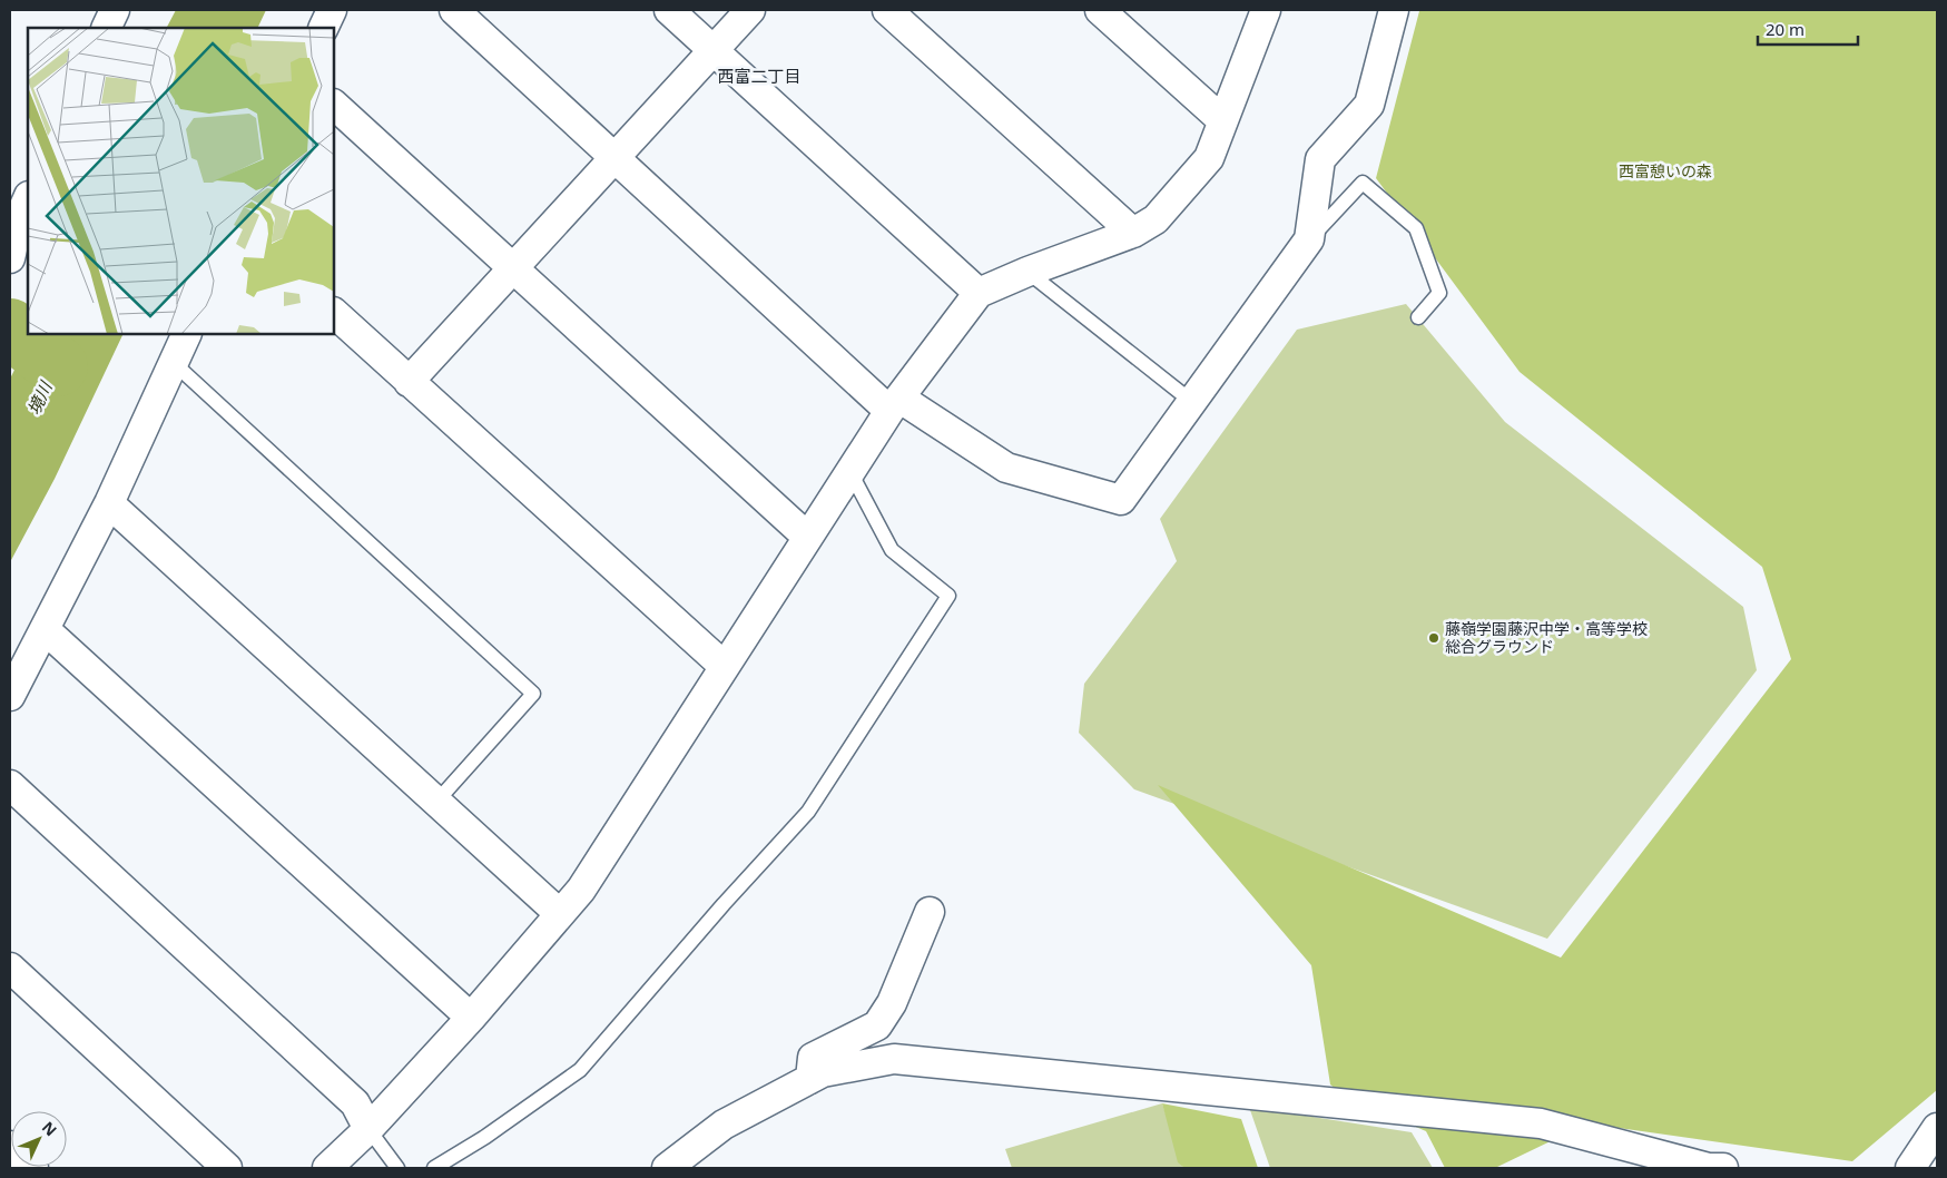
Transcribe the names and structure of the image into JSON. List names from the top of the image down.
{
  "districts": ["西富二丁目"],
  "water": ["境川"],
  "parks": ["西富憩いの森"],
  "places": ["藤嶺学園藤沢中学・高等学校 総合グラウンド"],
  "scale_bar": "20 m",
  "north": "top right"
}
